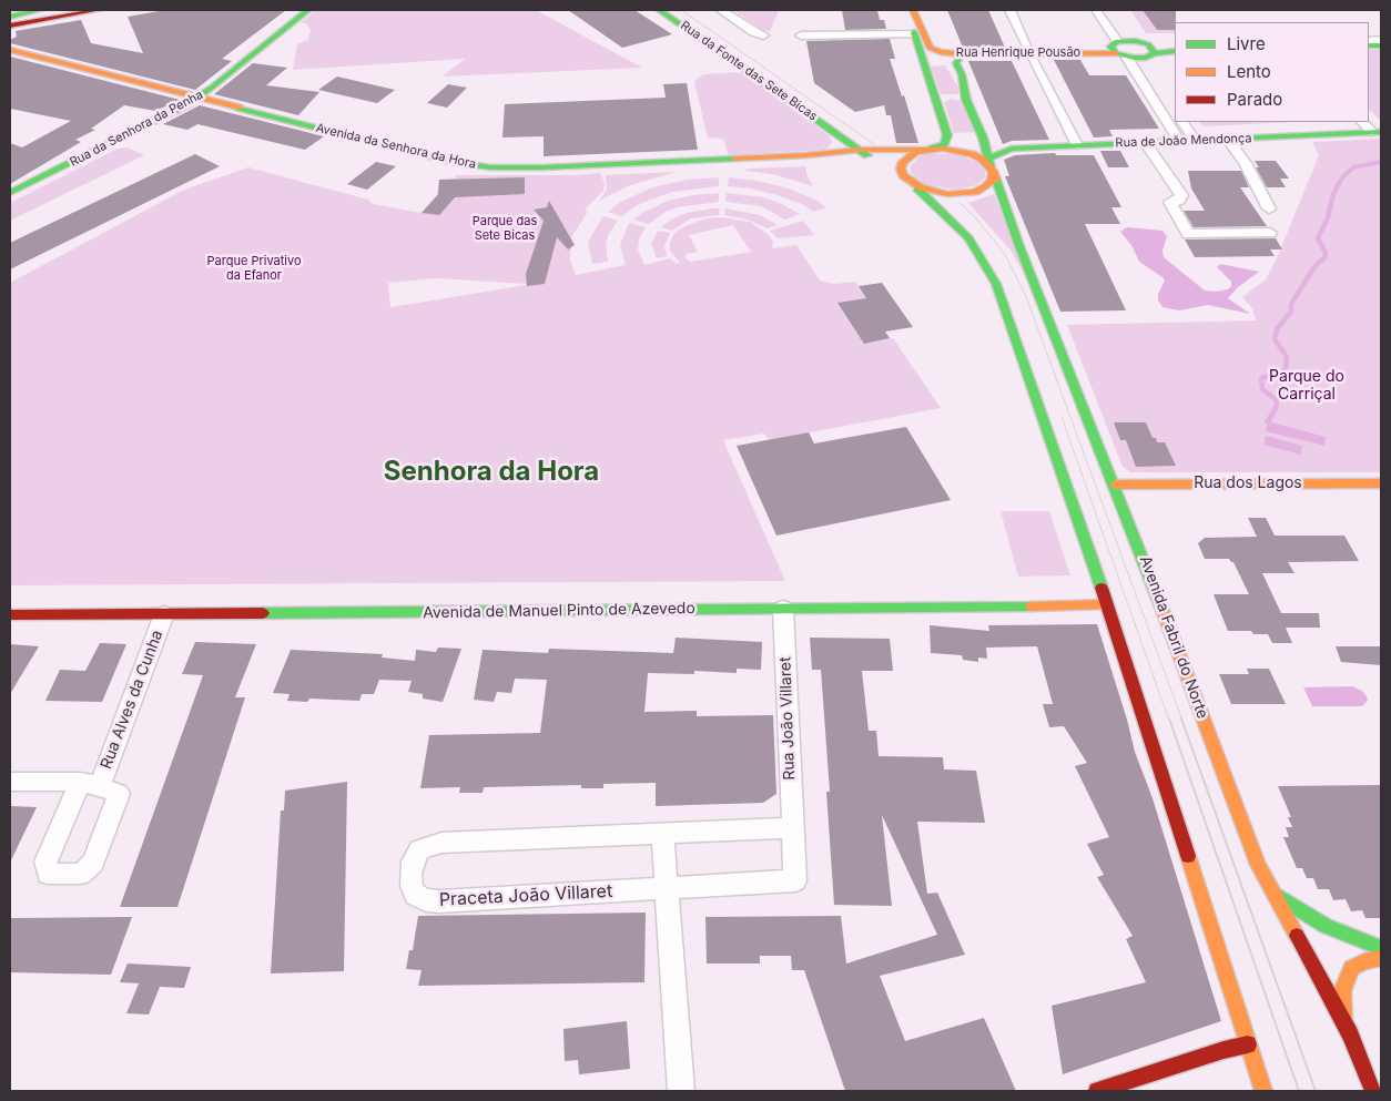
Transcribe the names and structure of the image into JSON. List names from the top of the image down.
{
  "streets": {
    "main road": [
      "Rua Henrique Pousão",
      "Rua da Fonte das Sete Bicas",
      "Rua da Senhora da Penha",
      "Rua de João Mendonça",
      "Avenida da Senhora da Hora",
      "Rua dos Lagos",
      "Avenida de Manuel Pinto de Azevedo",
      "Avenida Fabril do Norte"
    ],
    "street": ["Rua Alves da Cunha", "Rua João Villaret", "Praceta João Villaret"]
  },
  "crossings": [
    ["Rua da Fonte das Sete Bicas", "Rua de João Mendonça"],
    ["Rua da Fonte das Sete Bicas", "Avenida da Senhora da Hora"],
    ["Rua da Senhora da Penha", "Avenida da Senhora da Hora"],
    ["Rua de João Mendonça", "Avenida da Senhora da Hora"],
    ["Rua de João Mendonça", "Avenida Fabril do Norte"],
    ["Avenida da Senhora da Hora", "Avenida Fabril do Norte"],
    ["Rua dos Lagos", "Avenida Fabril do Norte"],
    ["Avenida de Manuel Pinto de Azevedo", "Rua Alves da Cunha"],
    ["Avenida de Manuel Pinto de Azevedo", "Rua João Villaret"],
    ["Rua João Villaret", "Praceta João Villaret"]
  ],
  "districts": ["Senhora da Hora"],
  "parks": ["Parque das Sete Bicas", "Parque Privativo da Efanor", "Parque do Carriçal"],
  "legend": ["Livre", "Lento", "Parado"]
}
